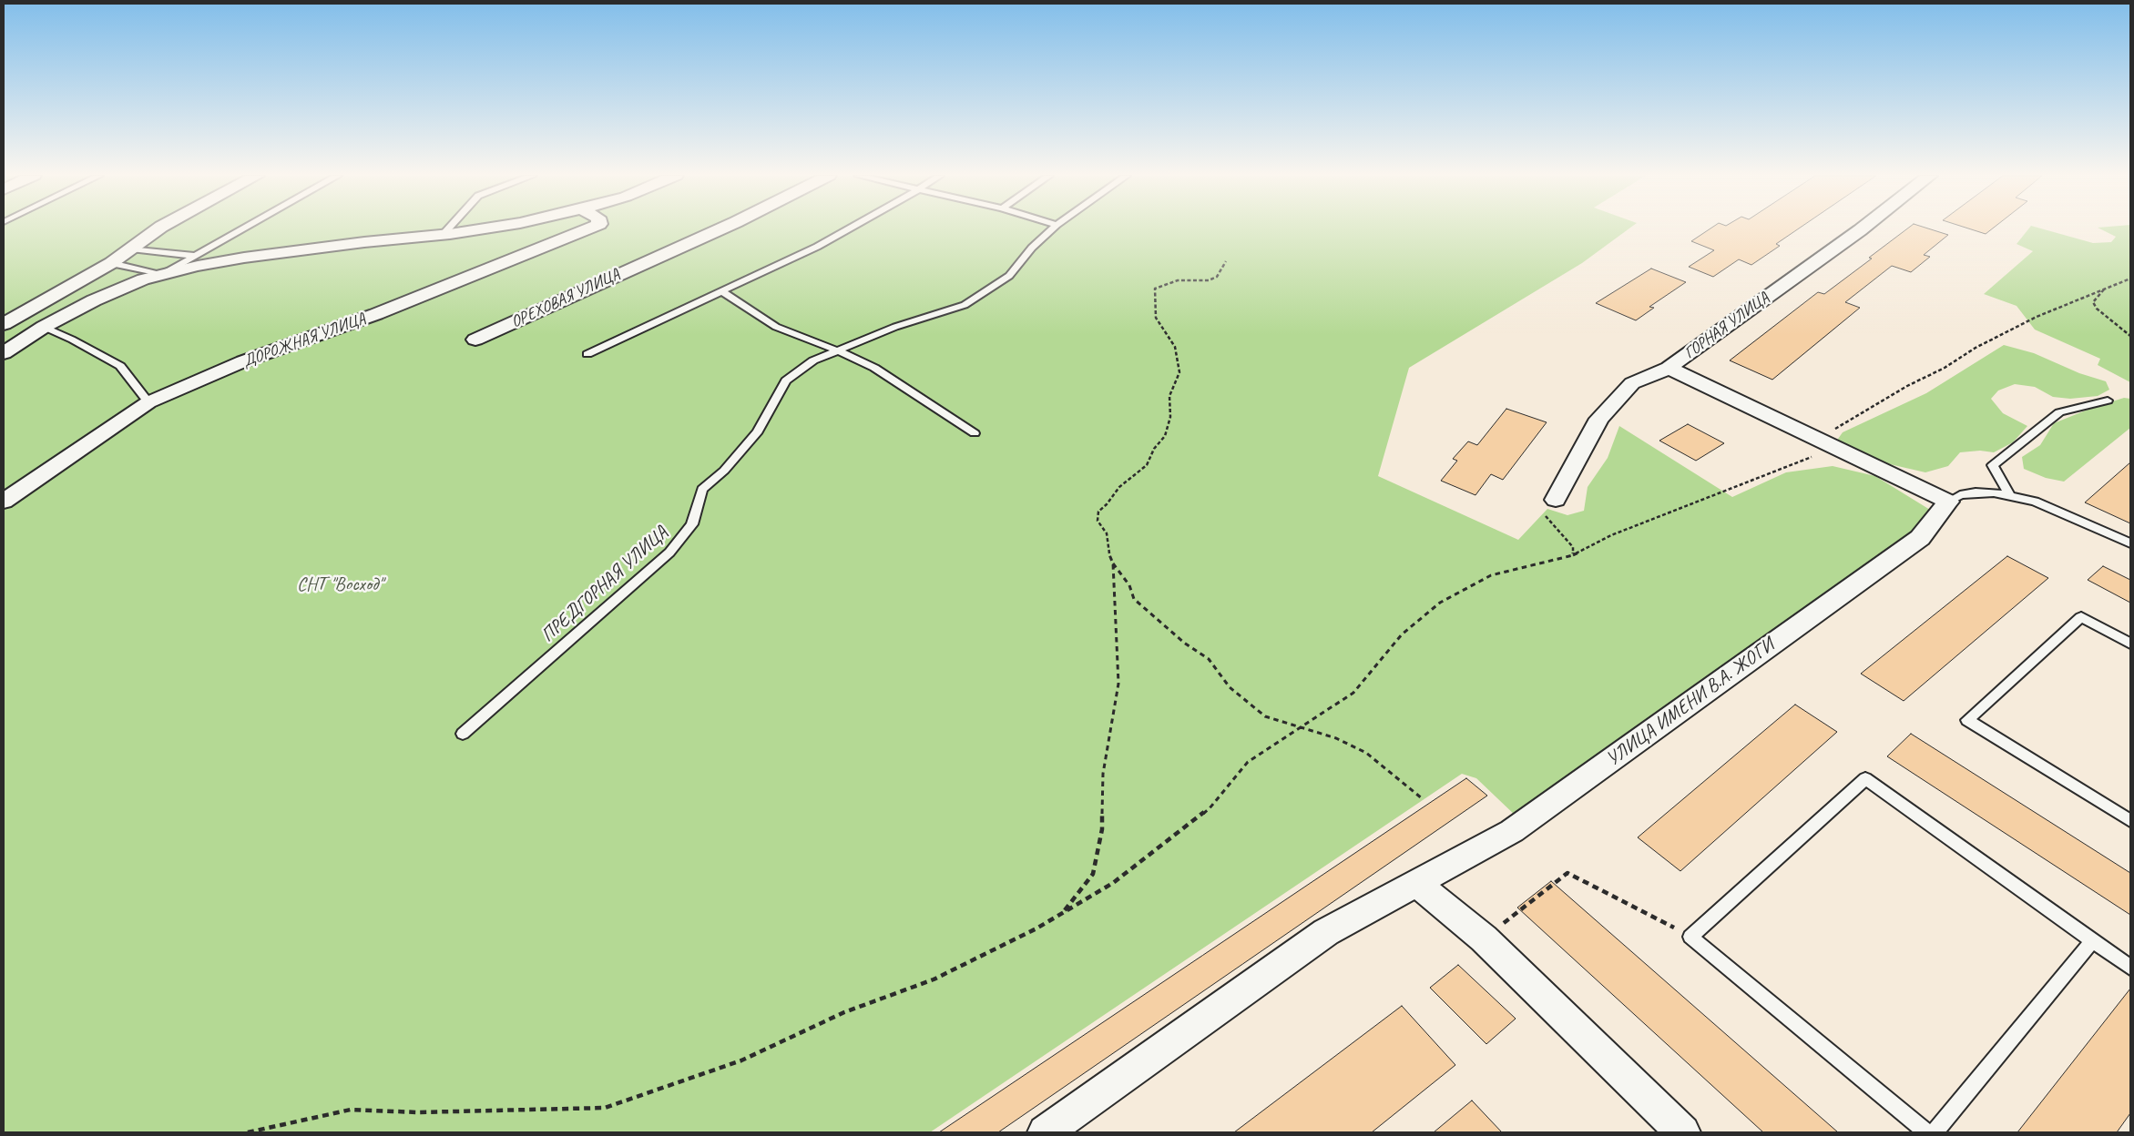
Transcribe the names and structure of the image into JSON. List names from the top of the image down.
{
  "streets": {
    "street": [
      "ОРЕХОВАЯ УЛИЦА",
      "ГОРНАЯ УЛИЦА",
      "ДОРОЖНАЯ УЛИЦА",
      "УЛИЦА ИМЕНИ В.А. ЖОГИ"
    ],
    "lane": ["ПРЕДГОРНАЯ УЛИЦА"]
  },
  "parks": ["СНТ \"Восход\""]
}
